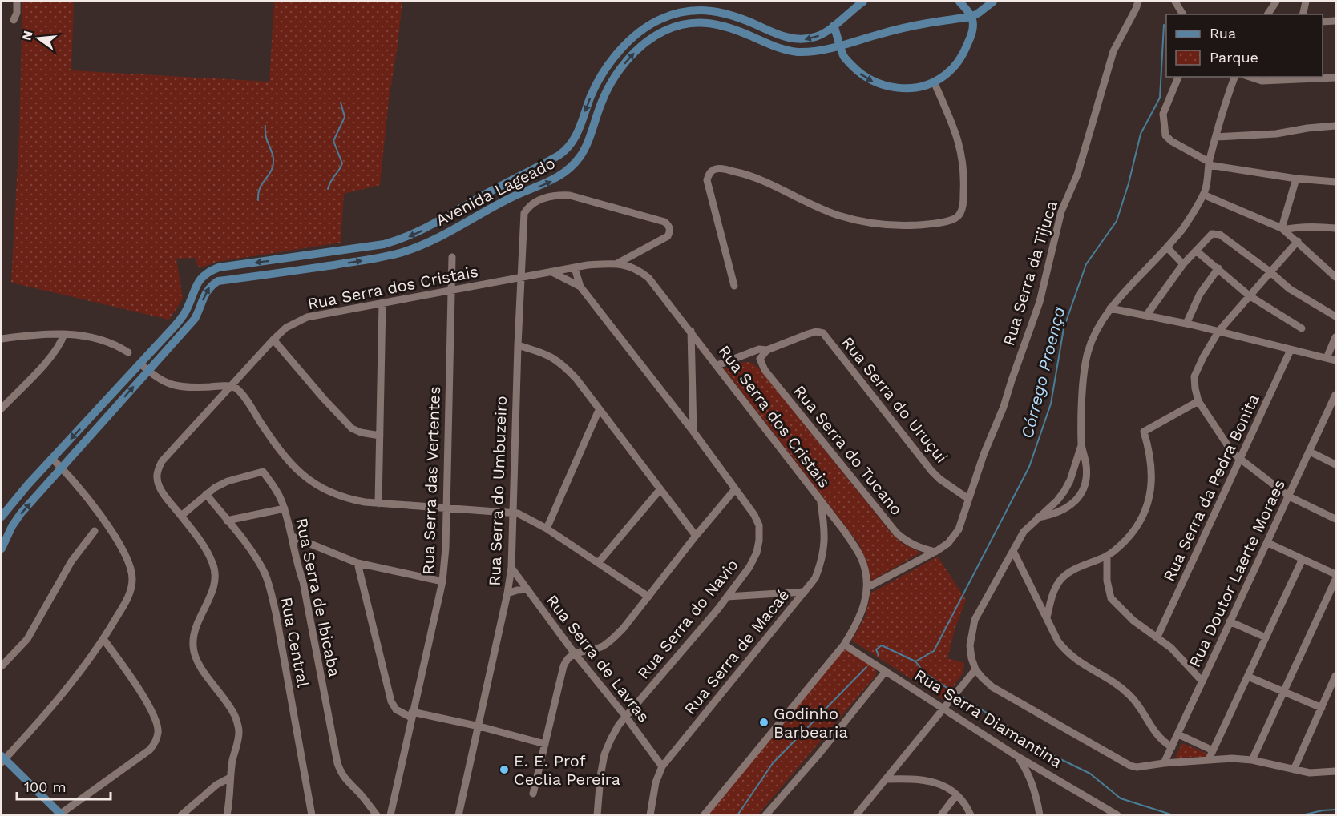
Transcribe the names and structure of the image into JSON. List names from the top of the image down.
{
  "streets": {
    "main road": ["Avenida Lageado"],
    "street": [
      "Rua Serra da Tijuca",
      "Rua Serra dos Cristais",
      "Rua Serra do Uruçuí",
      "Rua Serra do Tucano",
      "Rua Serra das Vertentes",
      "Rua Serra da Pedra Bonita",
      "Rua Serra do Umbuzeiro",
      "Rua Doutor Laerte Moraes",
      "Rua Serra de Ibicaba",
      "Rua Serra do Navio",
      "Rua Central",
      "Rua Serra de Macaé",
      "Rua Serra de Lavras",
      "Rua Serra Diamantina"
    ]
  },
  "crossings": [
    ["Rua Serra da Tijuca", "Rua Serra do Uruçuí"],
    ["Rua Serra dos Cristais", "Rua Serra do Uruçuí"],
    ["Rua Serra dos Cristais", "Rua Serra das Vertentes"],
    ["Rua Serra dos Cristais", "Rua Serra do Umbuzeiro"],
    ["Rua Serra dos Cristais", "Rua Serra de Ibicaba"],
    ["Rua Serra dos Cristais", "Rua Serra do Navio"],
    ["Rua Serra dos Cristais", "Rua Serra de Macaé"],
    ["Rua Serra dos Cristais", "Rua Serra Diamantina"],
    ["Rua Serra do Uruçuí", "Rua Serra do Tucano"],
    ["Rua Serra do Umbuzeiro", "Rua Serra de Lavras"],
    ["Rua Serra de Ibicaba", "Rua Central"],
    ["Rua Serra do Navio", "Rua Serra de Lavras"],
    ["Rua Serra de Macaé", "Rua Serra de Lavras"]
  ],
  "water": ["Córrego Proença"],
  "places": ["Godinho Barbearia", "E. E. Prof Ceclia Pereira"],
  "legend": ["Rua", "Parque"],
  "scale_bar": "100 m",
  "north": "left"
}
